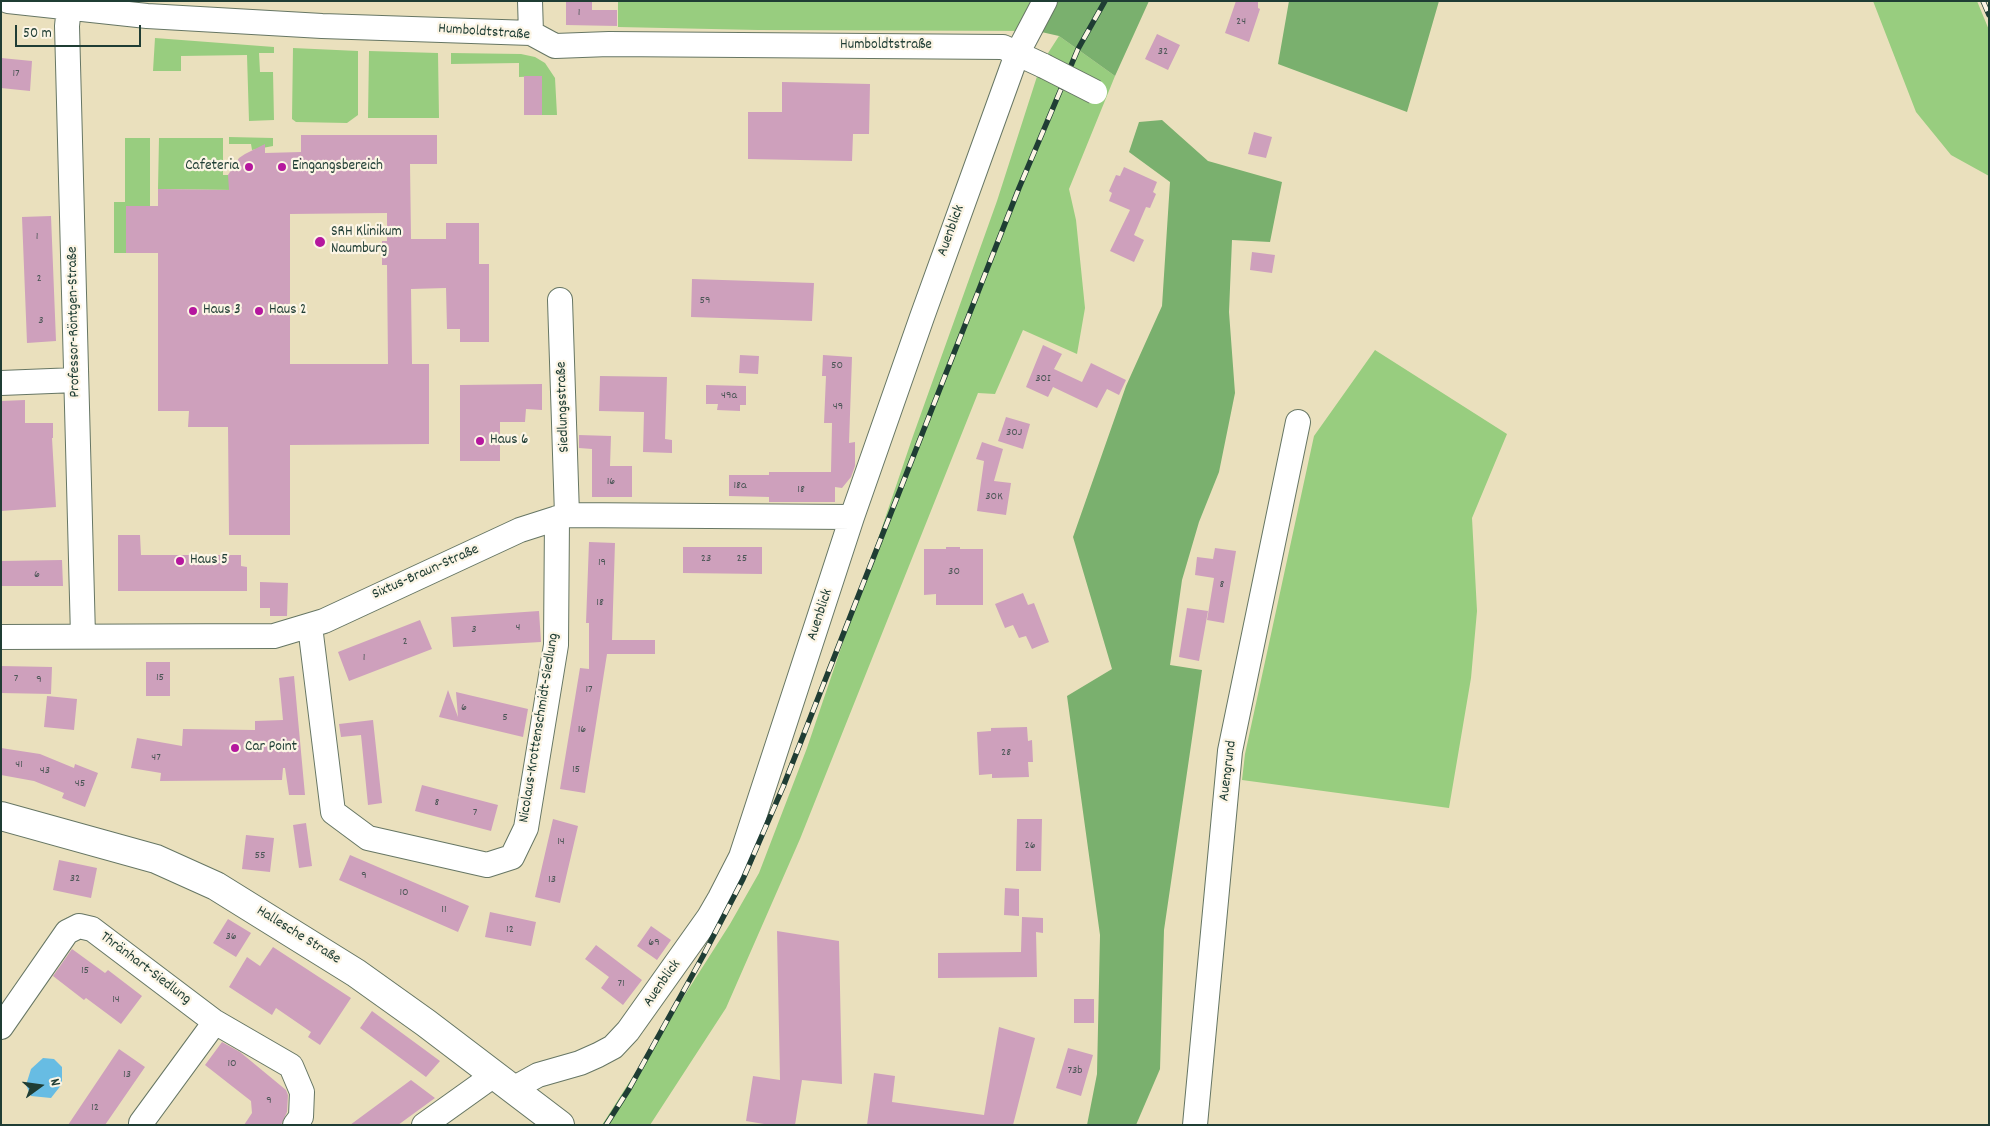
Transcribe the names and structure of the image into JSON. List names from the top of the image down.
{
  "streets": {
    "main road": ["Hallesche Straße"],
    "street": [
      "Humboldtstraße",
      "Auenblick",
      "Professor-Röntgen-Straße",
      "Siedlungsstraße",
      "Sixtus-Braun-Straße",
      "Nicolaus-Krottenschmidt-Siedlung",
      "Auengrund",
      "Thränhart-Siedlung"
    ]
  },
  "crossings": [
    ["Humboldtstraße", "Auenblick"],
    ["Humboldtstraße", "Professor-Röntgen-Straße"],
    ["Auenblick", "Sixtus-Braun-Straße"],
    ["Auenblick", "Hallesche Straße"],
    ["Professor-Röntgen-Straße", "Sixtus-Braun-Straße"],
    ["Siedlungsstraße", "Sixtus-Braun-Straße"],
    ["Siedlungsstraße", "Nicolaus-Krottenschmidt-Siedlung"],
    ["Sixtus-Braun-Straße", "Nicolaus-Krottenschmidt-Siedlung"]
  ],
  "places": [
    "Cafeteria",
    "Eingangsbereich",
    "SRH Klinikum Naumburg",
    "Haus 3",
    "Haus 2",
    "Haus 6",
    "Haus 5",
    "Car Point"
  ],
  "house_numbers": [
    "1",
    "24",
    "32",
    "17",
    "1",
    "2",
    "59",
    "3",
    "50",
    "30I",
    "49a",
    "49",
    "30J",
    "16",
    "18a",
    "18",
    "30K",
    "23",
    "25",
    "19",
    "30",
    "6",
    "8",
    "18",
    "4",
    "3",
    "2",
    "1",
    "15",
    "7",
    "9",
    "17",
    "6",
    "5",
    "16",
    "28",
    "47",
    "41",
    "15",
    "43",
    "45",
    "8",
    "7",
    "14",
    "26",
    "55",
    "9",
    "32",
    "13",
    "10",
    "11",
    "12",
    "36",
    "69",
    "15",
    "71",
    "14",
    "10",
    "73b",
    "13",
    "9",
    "12"
  ],
  "scale_bar": "50 m",
  "north": "right"
}
